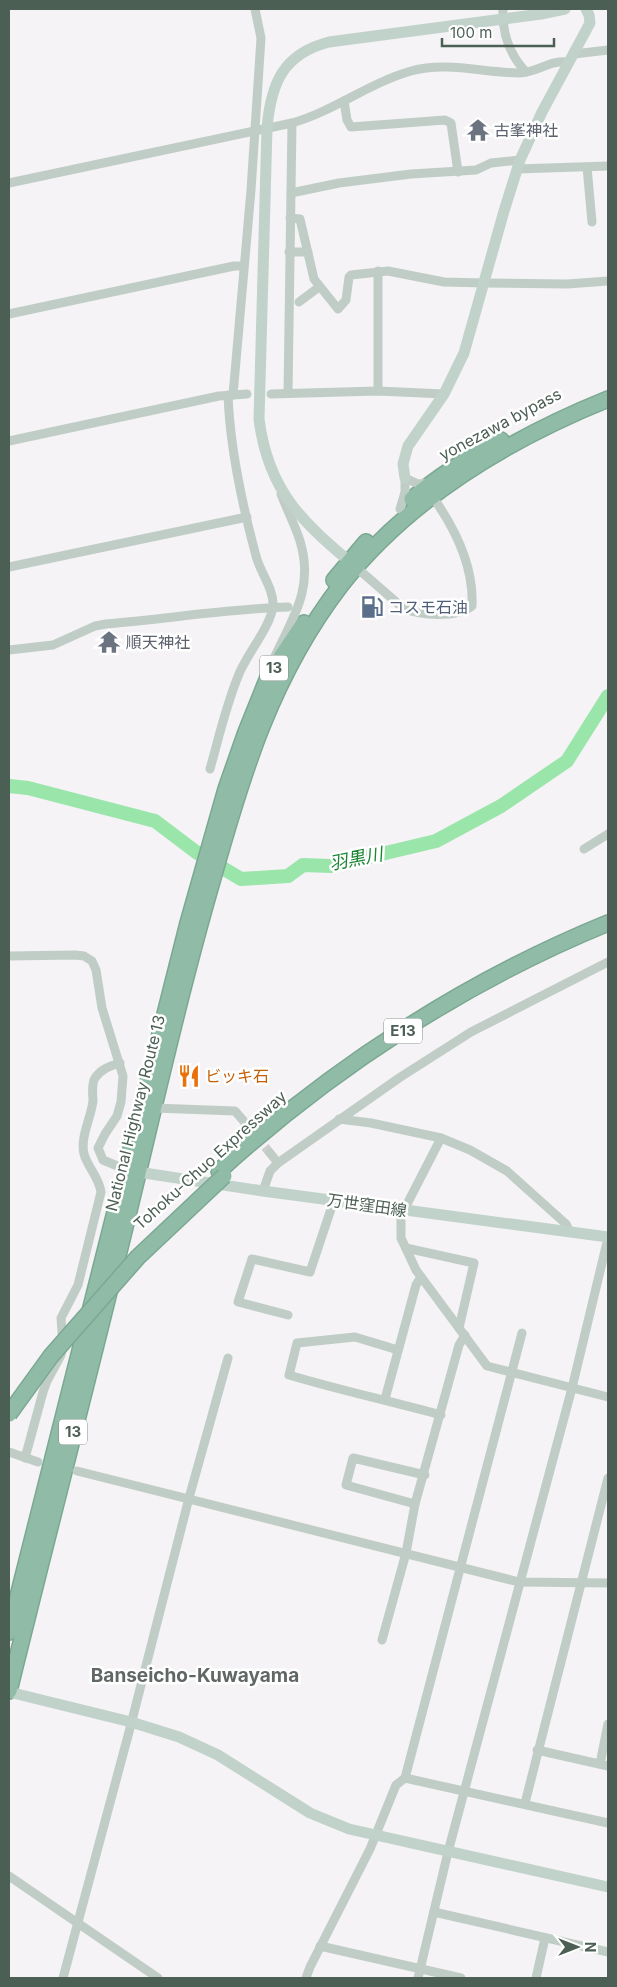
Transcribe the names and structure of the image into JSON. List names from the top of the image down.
{
  "streets": {
    "highway": [
      "yonezawa bypass",
      "13",
      "E13",
      "National Highway Route 13",
      "Tohoku-Chuo Expressway"
    ],
    "street": ["万世窪田線"]
  },
  "crossings": [
    ["yonezawa bypass", "National Highway Route 13"],
    ["National Highway Route 13", "万世窪田線"]
  ],
  "districts": ["Banseicho-Kuwayama"],
  "water": ["羽黒川"],
  "places": {
    "temple": ["古峯神社", "順天神社"],
    "fuel station": ["コスモ石油"],
    "restaurant": ["ビッキ石"]
  },
  "scale_bar": "100 m",
  "north": "right"
}
